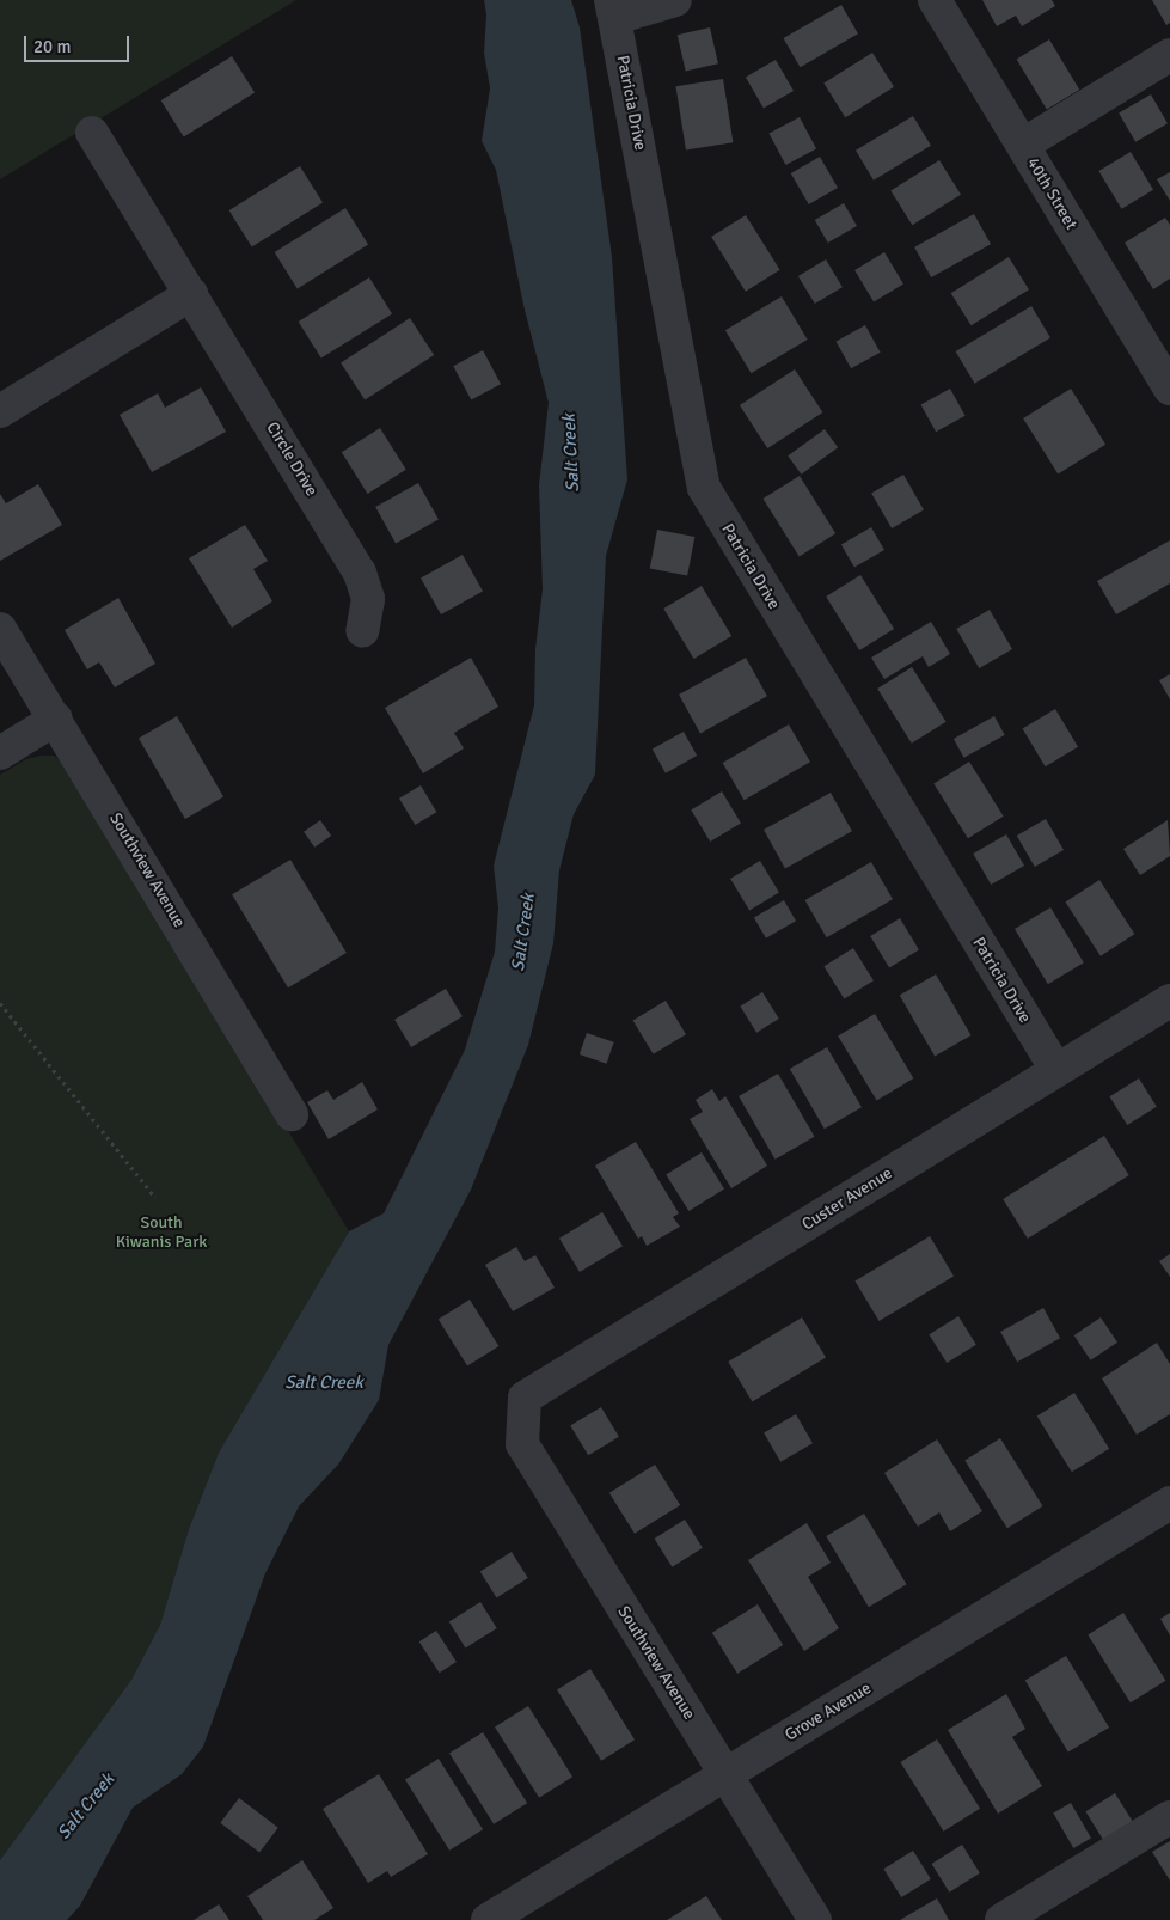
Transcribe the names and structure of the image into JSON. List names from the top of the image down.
{
  "streets": {
    "street": [
      "Patricia Drive",
      "40th Street",
      "Circle Drive",
      "Southview Avenue",
      "Custer Avenue",
      "Grove Avenue"
    ]
  },
  "crossings": [
    ["Patricia Drive", "Custer Avenue"],
    ["Southview Avenue", "Custer Avenue"],
    ["Southview Avenue", "Grove Avenue"]
  ],
  "water": ["Salt Creek"],
  "parks": ["South Kiwanis Park"],
  "scale_bar": "20 m"
}
